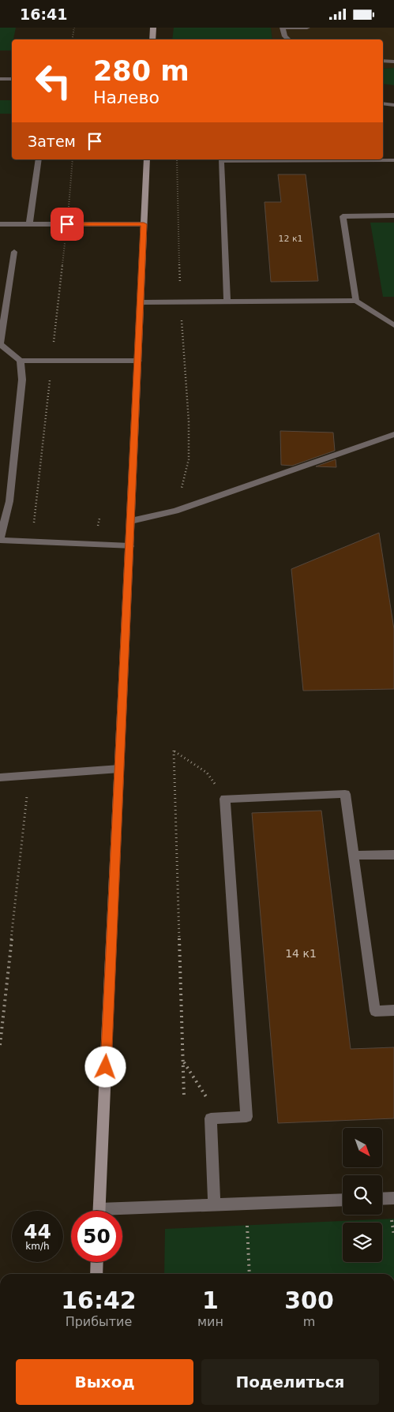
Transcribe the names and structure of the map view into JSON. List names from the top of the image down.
{
  "house_numbers": ["12 к1", "14 к1"],
  "north": "bottom right",
  "page": {
    "status": "16:41",
    "turn": ["280 m", "Налево"],
    "then": "Затем",
    "speed": "44 km/h",
    "limit": "50",
    "eta": [
      "16:42",
      "Прибытие",
      "1",
      "мин",
      "300",
      "m"
    ],
    "buttons": ["Выход", "Поделиться"]
  }
}
